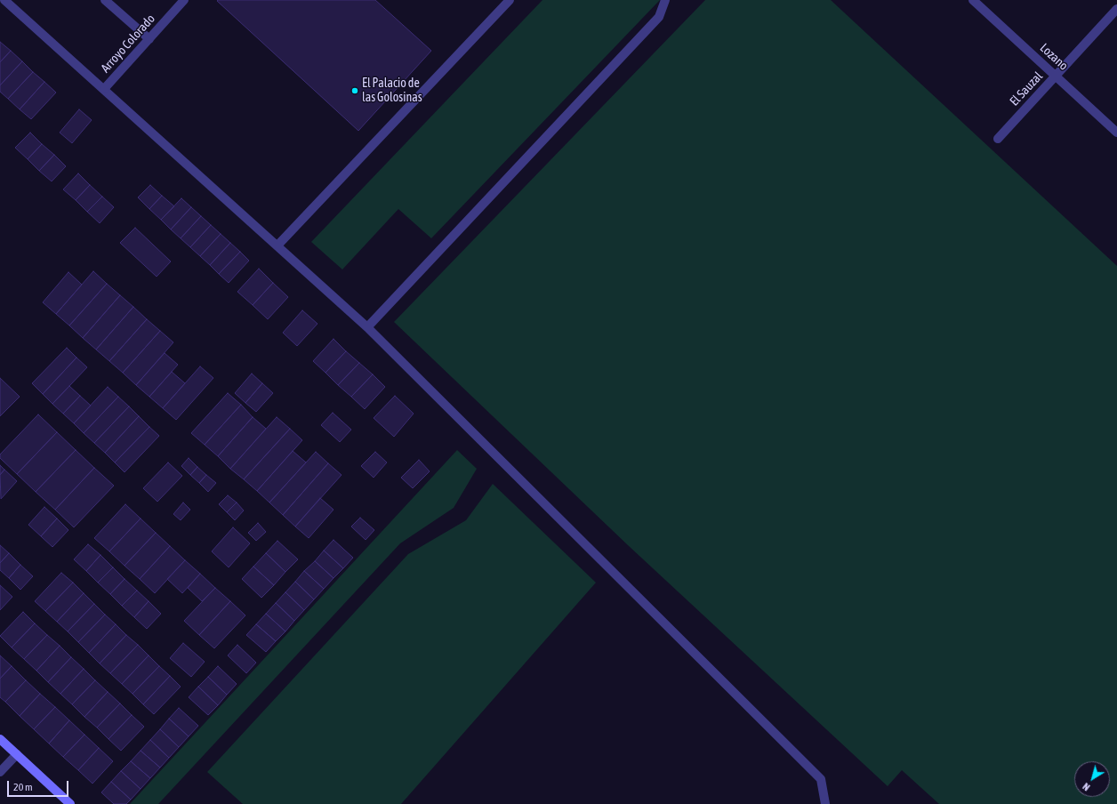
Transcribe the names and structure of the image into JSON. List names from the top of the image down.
{
  "streets": {
    "street": ["Arroyo Colorado", "Lozano", "El Sauzal"]
  },
  "crossings": [
    ["Lozano", "El Sauzal"]
  ],
  "places": ["El Palacio de las Golosinas"],
  "scale_bar": "20 m",
  "north": "bottom left"
}
